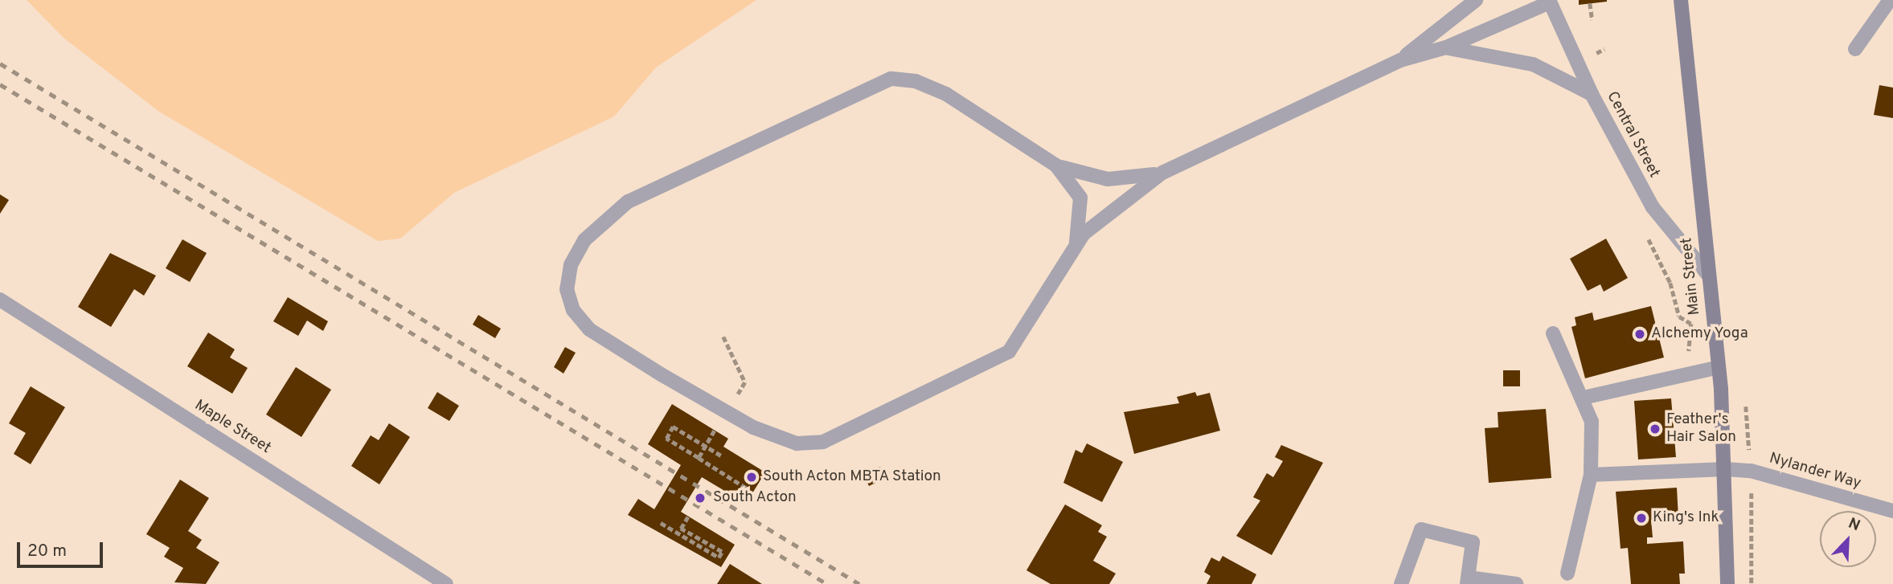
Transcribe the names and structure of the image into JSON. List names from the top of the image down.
{
  "streets": {
    "main road": ["Main Street"],
    "street": ["Central Street", "Maple Street", "Nylander Way"]
  },
  "crossings": [
    ["Central Street", "Main Street"],
    ["Main Street", "Nylander Way"]
  ],
  "places": [
    "Alchemy Yoga",
    "Feather's Hair Salon",
    "South Acton MBTA Station",
    "South Acton",
    "King's Ink"
  ],
  "scale_bar": "20 m",
  "north": "top right"
}
